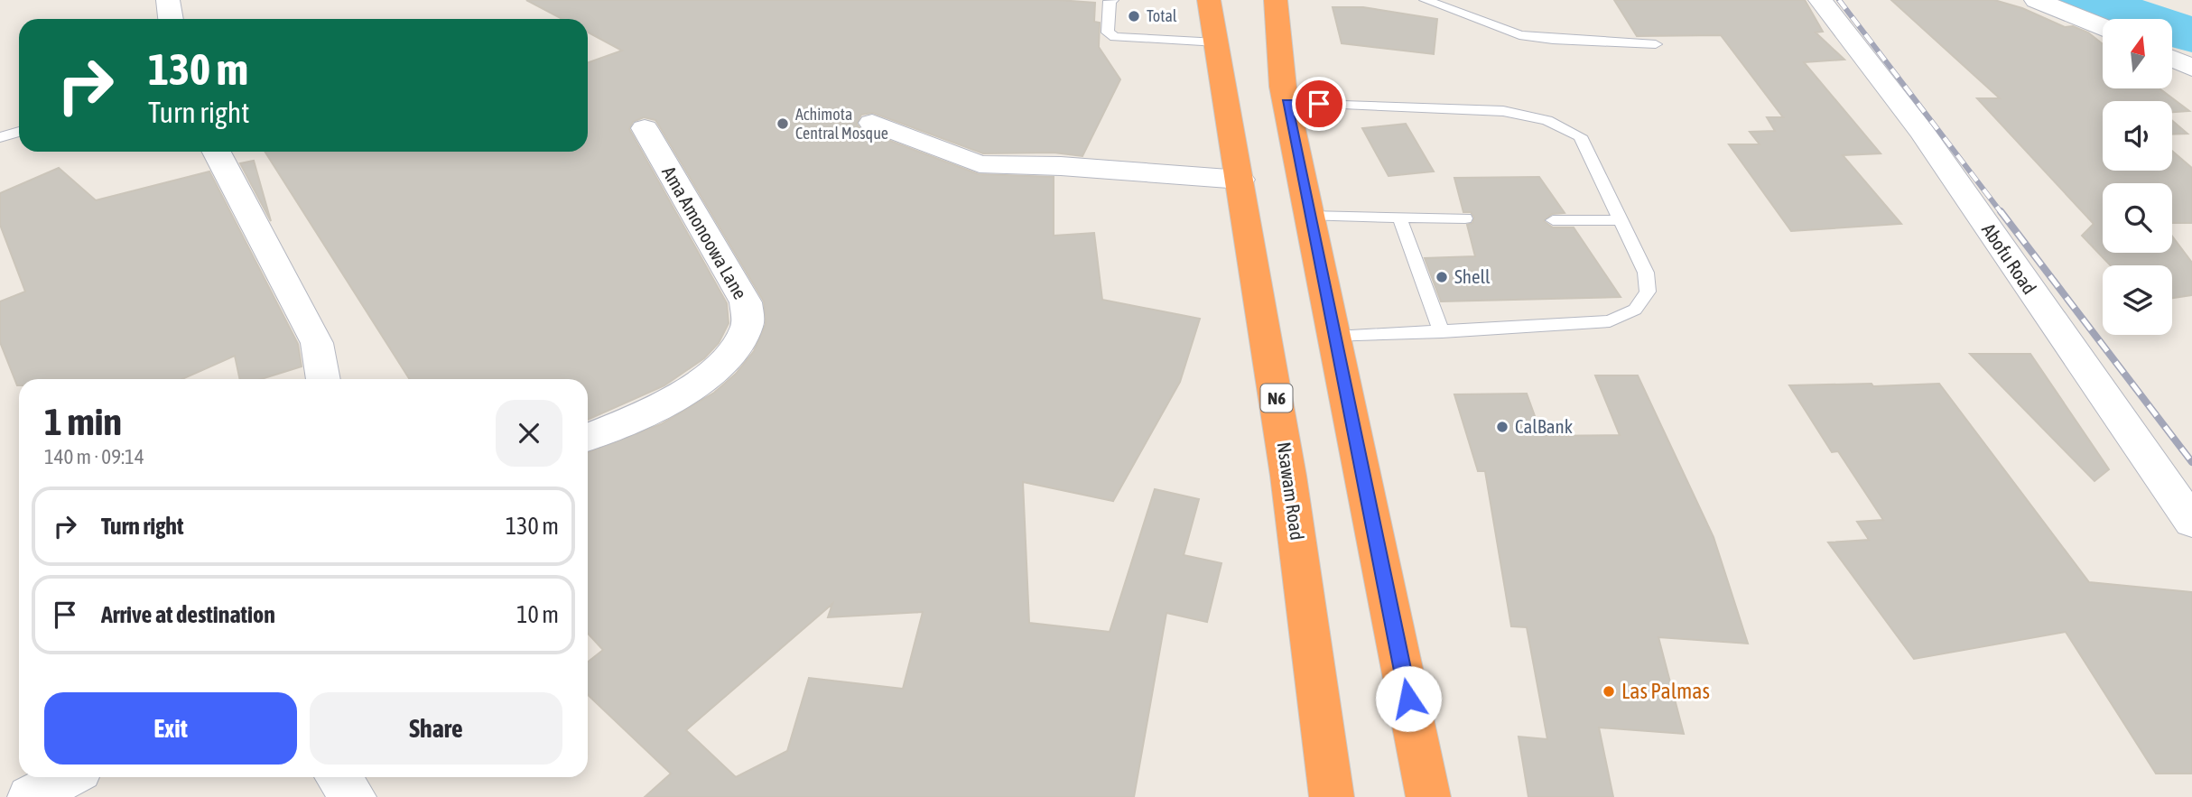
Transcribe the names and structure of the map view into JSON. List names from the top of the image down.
{
  "streets": {
    "highway": ["N6", "Nsawam Road"],
    "street": ["Ama Amonoowa Lane", "Abofu Road"]
  },
  "places": [
    "Total",
    "Achimota Central Mosque",
    "Shell",
    "CalBank",
    "Las Palmas"
  ],
  "north": "top",
  "page": {
    "turn": ["130 m", "Turn right"],
    "heading": ["1 min", "140 m · 09:14"],
    "list": [
      {
        "name": "Turn right",
        "value": "130 m"
      },
      {
        "name": "Arrive at destination",
        "value": "10 m"
      }
    ],
    "buttons": ["Exit", "Share"]
  }
}
